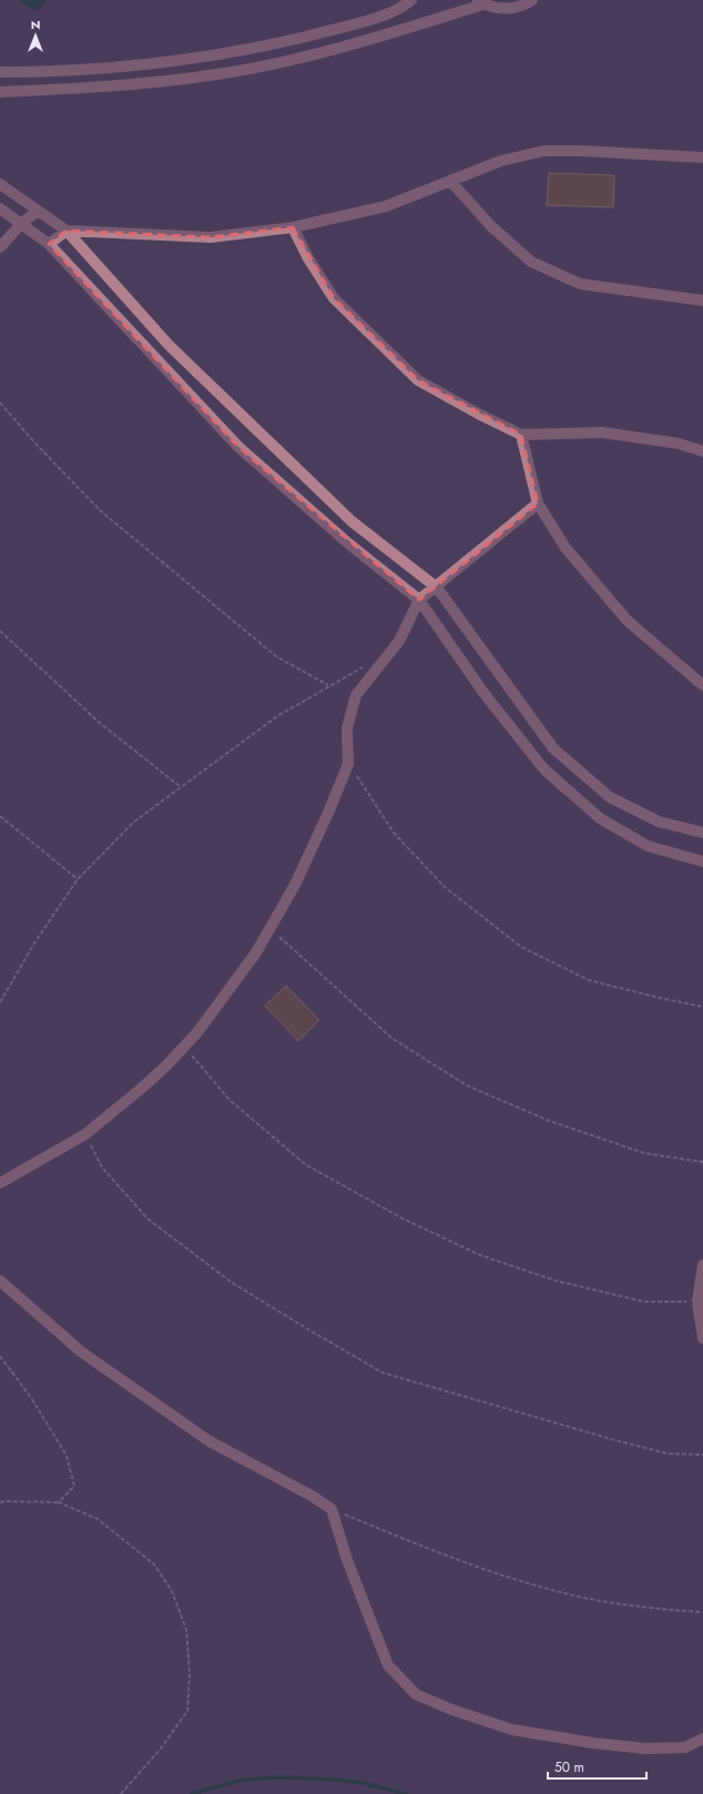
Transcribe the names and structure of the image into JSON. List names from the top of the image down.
{
  "scale_bar": "50 m",
  "north": "top"
}
